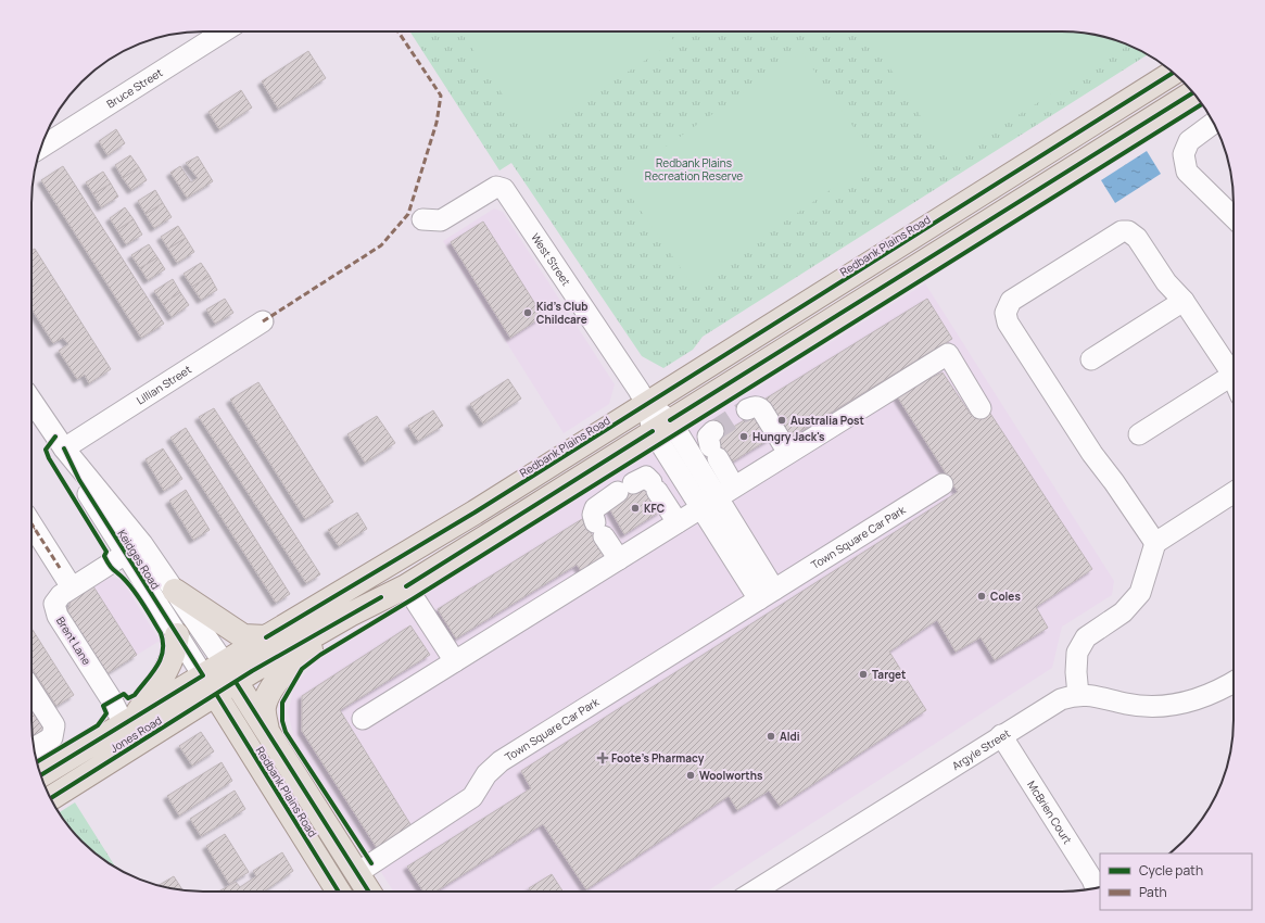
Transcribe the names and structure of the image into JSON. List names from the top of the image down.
{
  "streets": {
    "main road": ["Redbank Plains Road", "Jones Road"],
    "street": [
      "Bruce Street",
      "West Street",
      "Lillian Street",
      "Town Square Car Park",
      "Keidges Road",
      "Brent Lane",
      "Argyle Street",
      "McBrien Court"
    ]
  },
  "crossings": [
    ["Redbank Plains Road", "West Street"],
    ["Redbank Plains Road", "Town Square Car Park"],
    ["Redbank Plains Road", "Keidges Road"],
    ["Redbank Plains Road", "Jones Road"],
    ["Lillian Street", "Keidges Road"],
    ["Keidges Road", "Brent Lane"],
    ["Keidges Road", "Jones Road"],
    ["Brent Lane", "Jones Road"],
    ["Argyle Street", "McBrien Court"]
  ],
  "parks": ["Redbank Plains Recreation Reserve"],
  "places": {
    "other": [
      "Kid's Club Childcare",
      "Australia Post",
      "Hungry Jack's",
      "KFC",
      "Coles",
      "Target",
      "Aldi",
      "Woolworths"
    ],
    "health": ["Foote's Pharmacy"]
  },
  "legend": ["Cycle path", "Path"]
}
